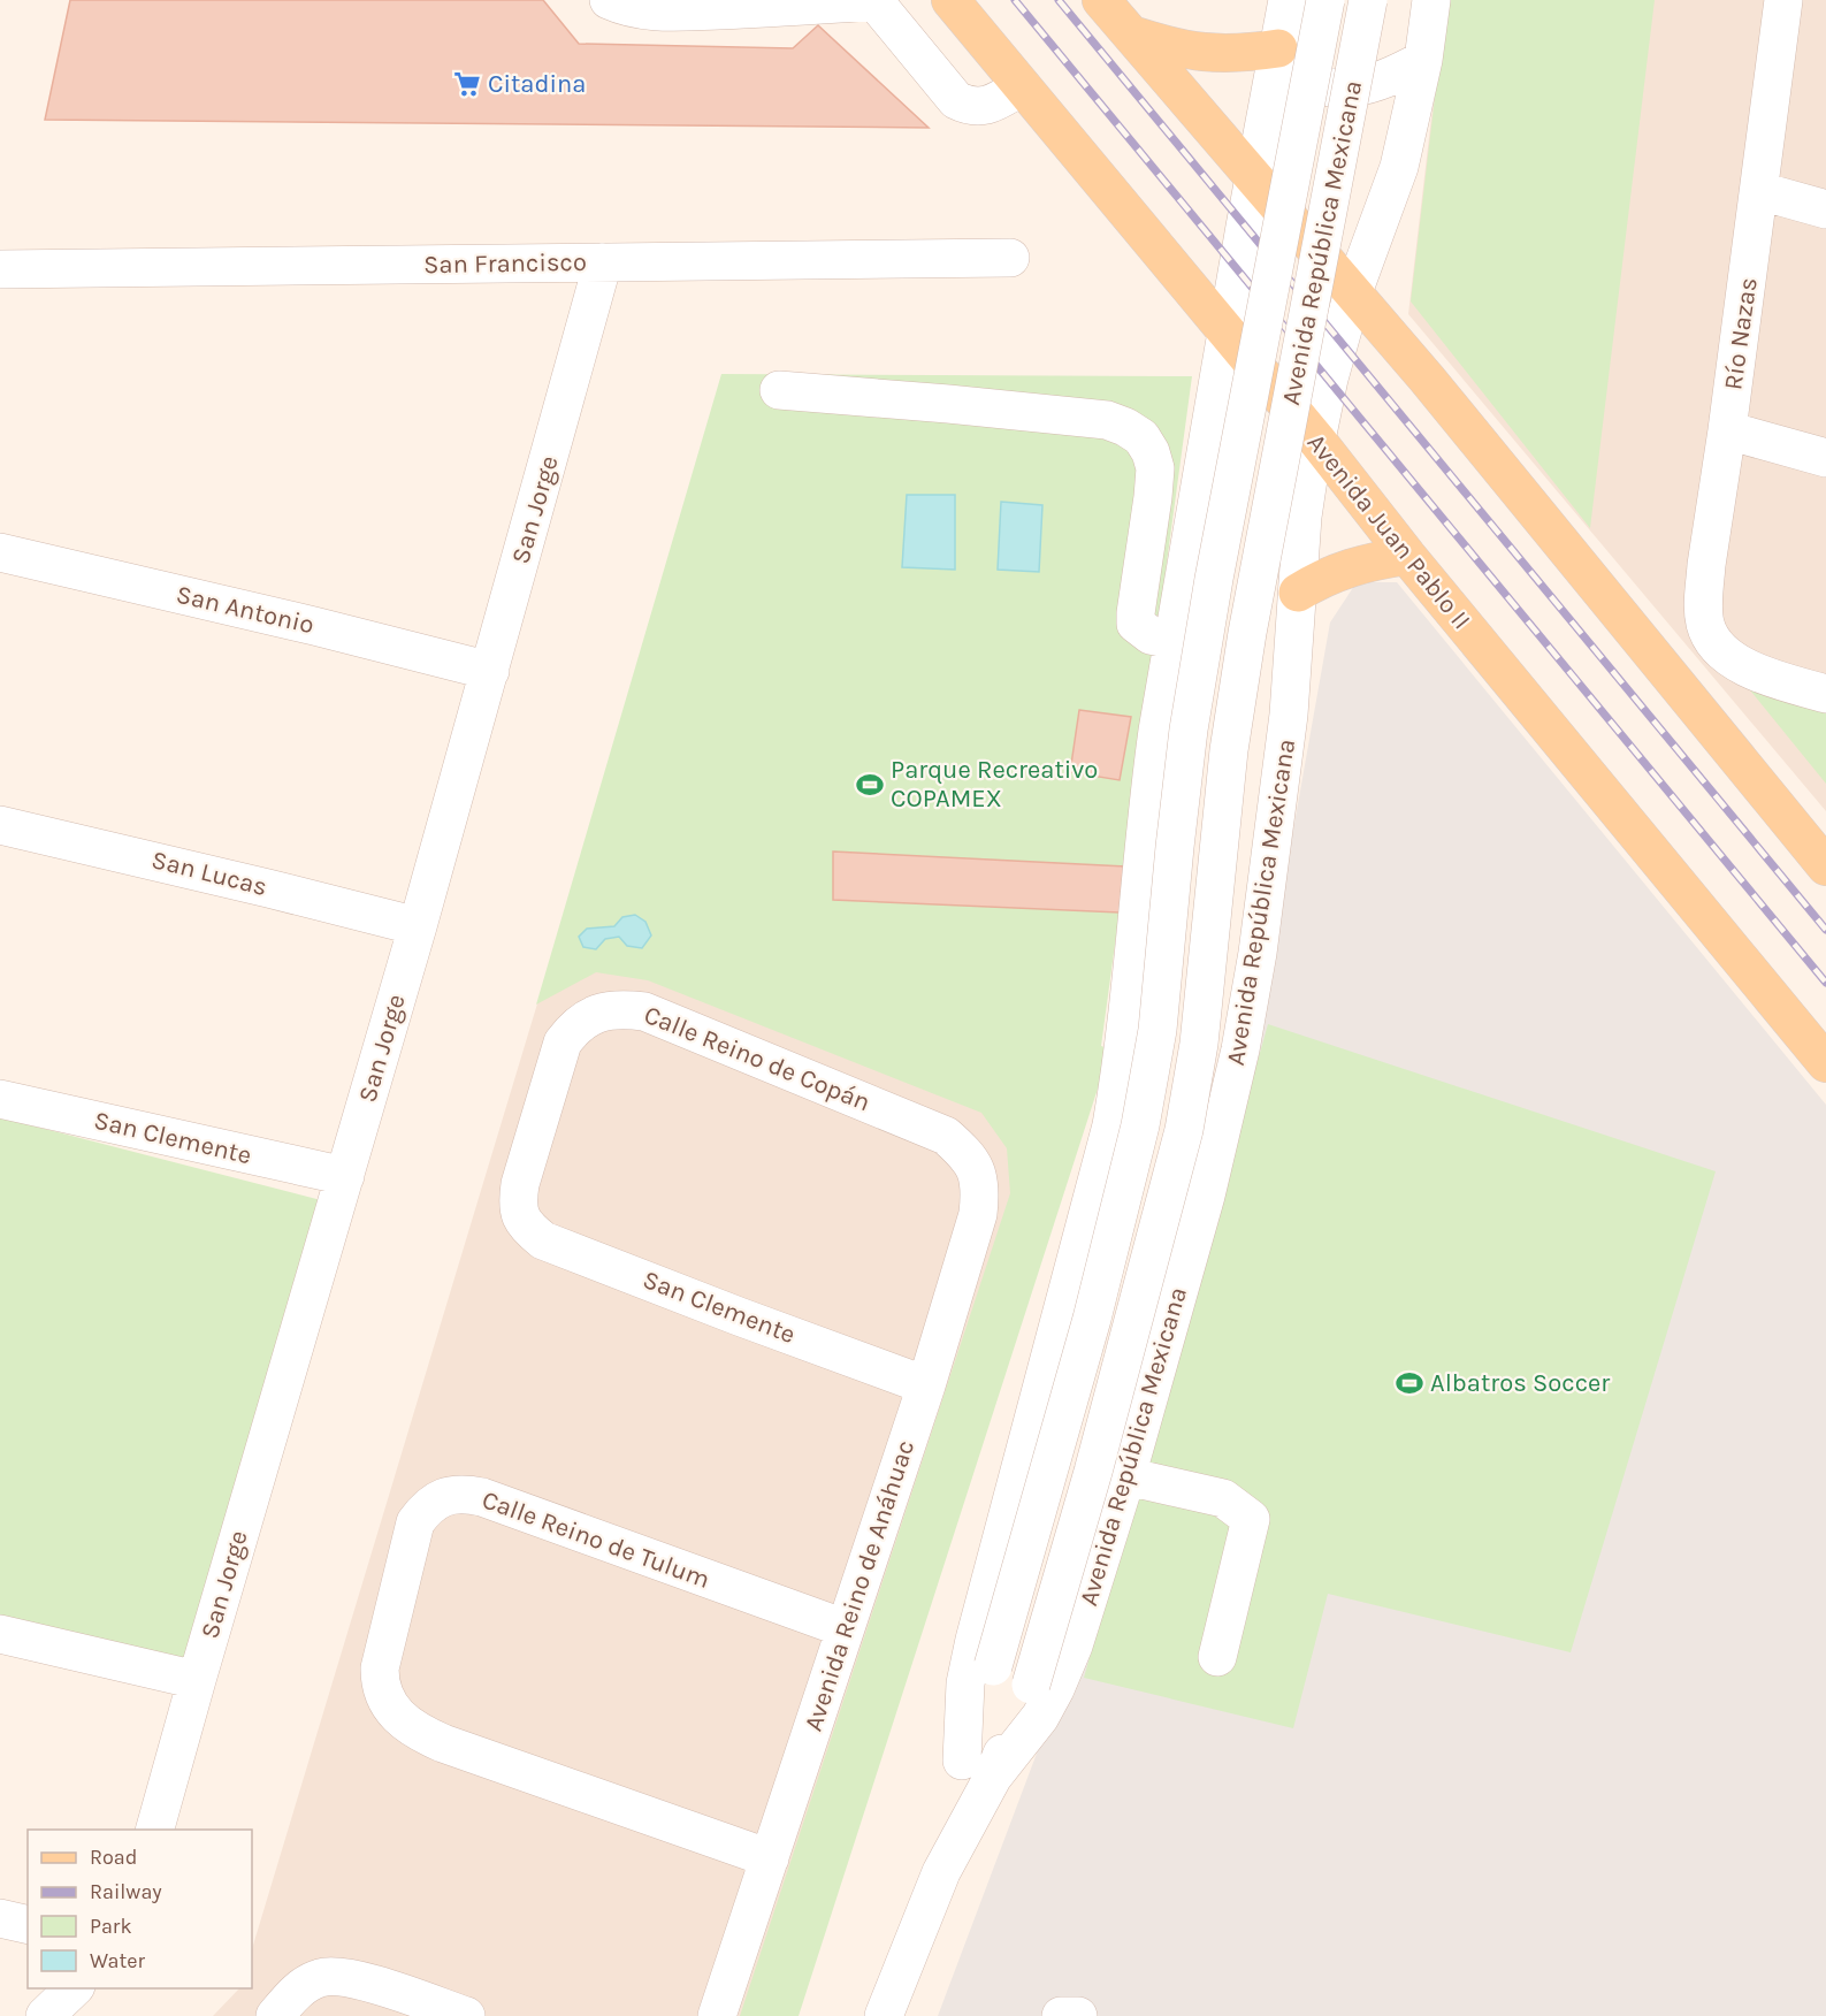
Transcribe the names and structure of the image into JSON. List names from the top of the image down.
{
  "streets": {
    "main road": ["Avenida Juan Pablo II"],
    "street": [
      "Avenida República Mexicana",
      "San Francisco",
      "Río Nazas",
      "San Jorge",
      "San Antonio",
      "San Lucas",
      "Calle Reino de Copán",
      "San Clemente",
      "Calle Reino de Tulum",
      "Avenida Reino de Anáhuac"
    ]
  },
  "crossings": [
    ["Avenida República Mexicana", "Avenida Juan Pablo II"],
    ["San Francisco", "San Jorge"],
    ["San Jorge", "San Antonio"],
    ["San Jorge", "San Lucas"],
    ["San Jorge", "San Clemente"],
    ["Calle Reino de Copán", "San Clemente"],
    ["Calle Reino de Copán", "Avenida Reino de Anáhuac"],
    ["San Clemente", "Avenida Reino de Anáhuac"],
    ["Calle Reino de Tulum", "Avenida Reino de Anáhuac"]
  ],
  "places": {
    "supermarket": ["Citadina"],
    "sports": ["Parque Recreativo COPAMEX", "Albatros Soccer"]
  },
  "legend": [
    "Road",
    "Railway",
    "Park",
    "Water"
  ]
}
